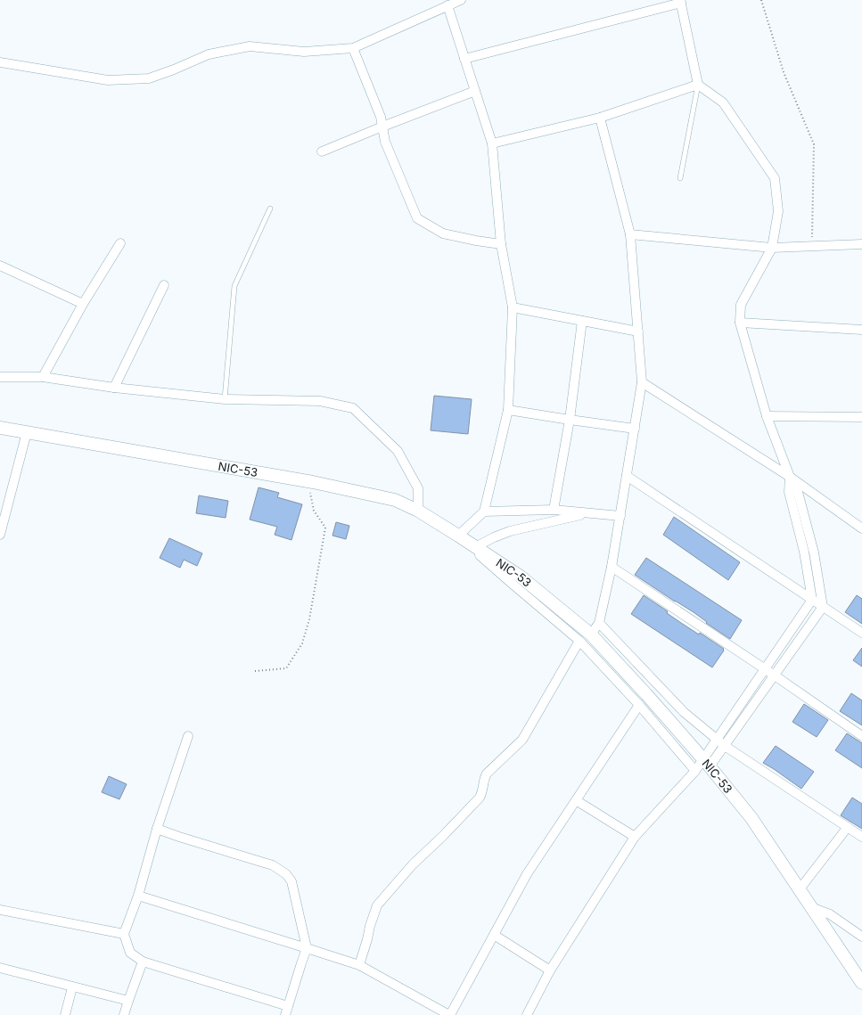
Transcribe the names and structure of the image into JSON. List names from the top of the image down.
{
  "streets": {
    "main road": ["NIC-53"]
  }
}
